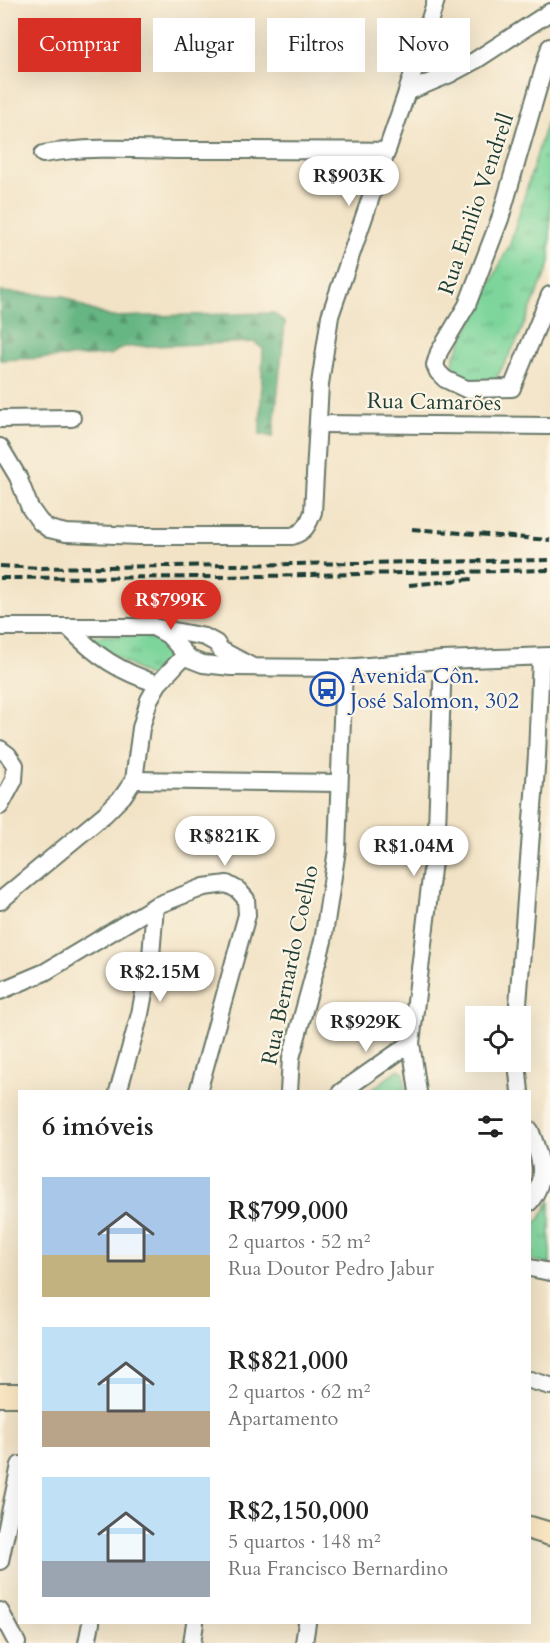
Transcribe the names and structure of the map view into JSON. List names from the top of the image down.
{
  "streets": {
    "street": ["Rua Emilio Vendrell", "Rua Camarões", "Rua Bernardo Coelho"]
  },
  "places": {
    "bus stop": ["Avenida Côn. José Salomon, 302"]
  },
  "page": {
    "chip": [
      "Comprar",
      "Alugar",
      "Filtros",
      "Novo"
    ],
    "price": [
      "R$903K",
      "R$799K",
      "R$821K",
      "R$1.04M",
      "R$2.15M",
      "R$929K"
    ],
    "heading": "6 imóveis",
    "list": [
      {
        "name": "R$799,000",
        "note": "2 quartos · 52 m² · Rua Doutor Pedro Jabur"
      },
      {
        "name": "R$821,000",
        "note": "2 quartos · 62 m² · Apartamento"
      },
      {
        "name": "R$2,150,000",
        "note": "5 quartos · 148 m² · Rua Francisco Bernardino"
      }
    ]
  }
}
